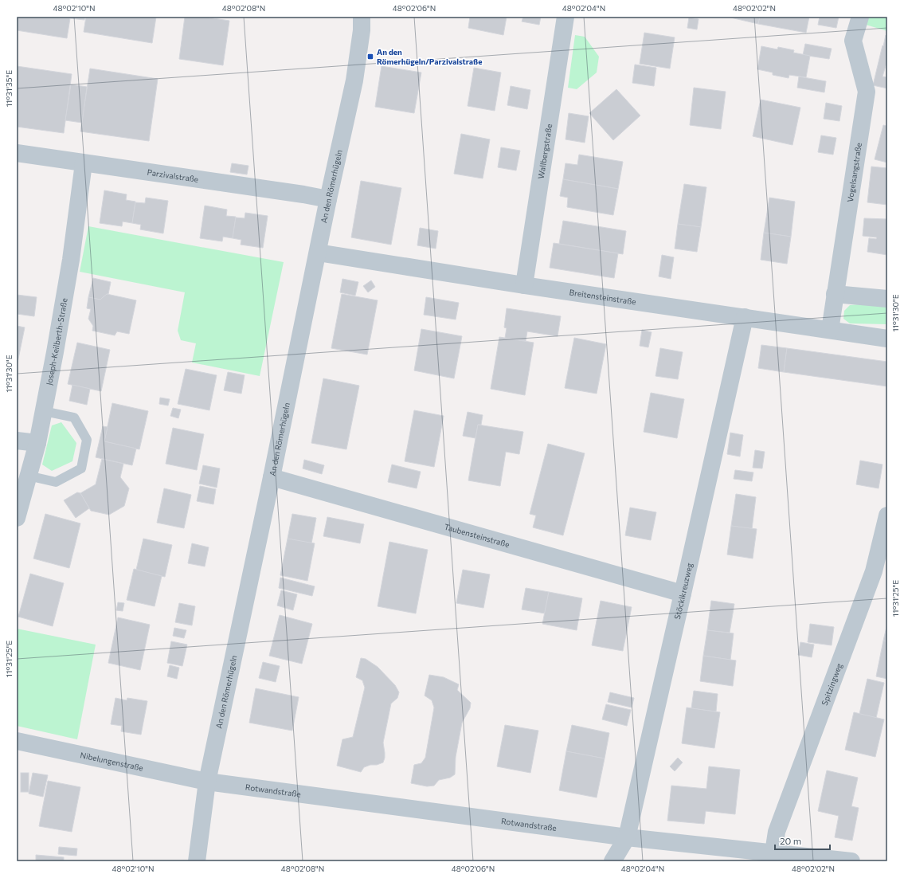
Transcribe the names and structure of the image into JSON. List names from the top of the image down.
{
  "streets": {
    "street": [
      "Wallbergstraße",
      "Vogelsangstraße",
      "Parzivalstraße",
      "An den Römerhügeln",
      "Breitensteinstraße",
      "Joseph-Keilberth-Straße",
      "Taubensteinstraße",
      "Stöcklkreuzweg",
      "Spitzingweg",
      "Nibelungenstraße",
      "Rotwandstraße"
    ]
  },
  "crossings": [
    ["Wallbergstraße", "Breitensteinstraße"],
    ["Vogelsangstraße", "Breitensteinstraße"],
    ["Parzivalstraße", "An den Römerhügeln"],
    ["Parzivalstraße", "Joseph-Keilberth-Straße"],
    ["An den Römerhügeln", "Breitensteinstraße"],
    ["An den Römerhügeln", "Taubensteinstraße"],
    ["An den Römerhügeln", "Nibelungenstraße"],
    ["An den Römerhügeln", "Rotwandstraße"],
    ["Breitensteinstraße", "Stöcklkreuzweg"],
    ["Taubensteinstraße", "Stöcklkreuzweg"],
    ["Stöcklkreuzweg", "Rotwandstraße"],
    ["Spitzingweg", "Rotwandstraße"],
    ["Nibelungenstraße", "Rotwandstraße"]
  ],
  "places": {
    "transit": ["An den Römerhügeln/Parzivalstraße"]
  },
  "scale_bar": "20 m",
  "coordinates": [
    "48°02'10\"N",
    "48°02'08\"N",
    "48°02'06\"N",
    "48°02'04\"N",
    "48°02'02\"N",
    "11°31'35\"E",
    "11°31'30\"E",
    "11°31'25\"E"
  ]
}
